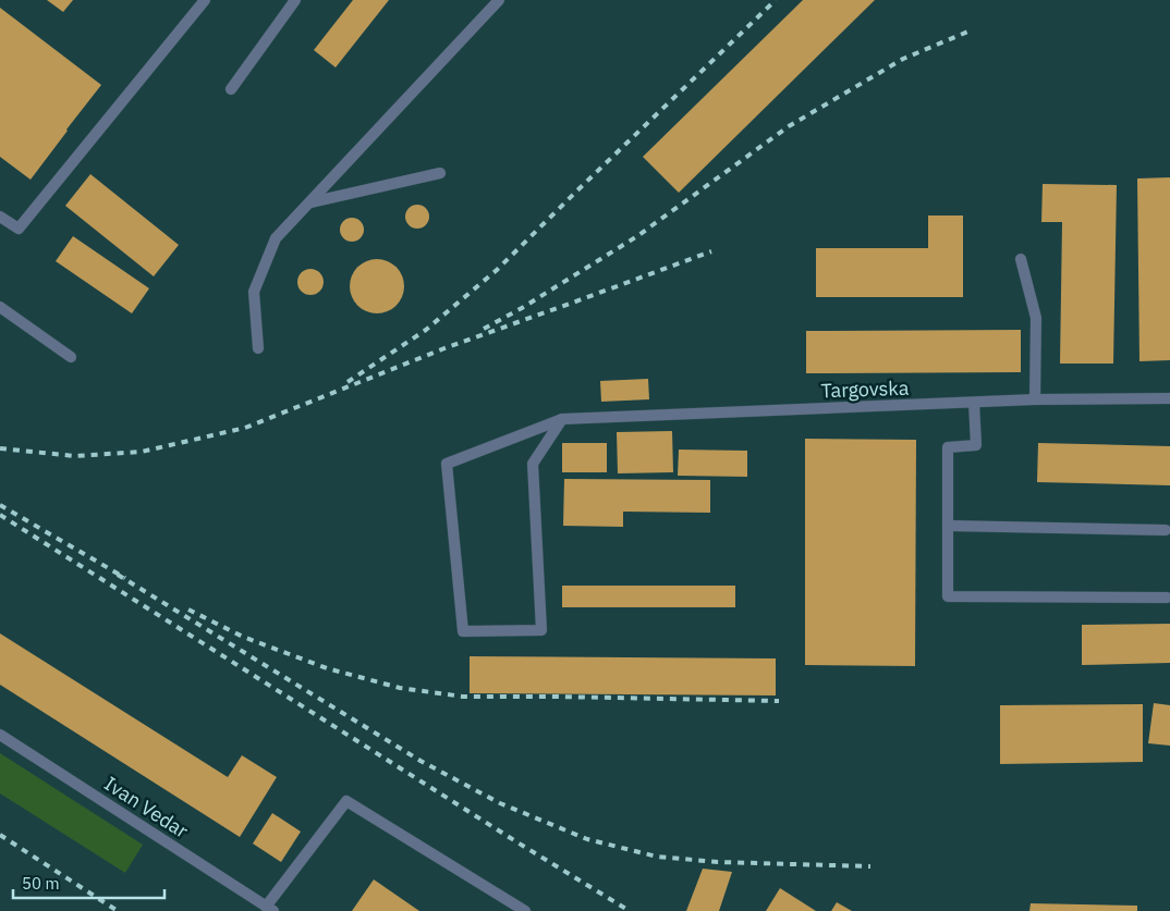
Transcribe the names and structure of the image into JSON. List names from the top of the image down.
{
  "streets": {
    "street": ["Targovska", "Ivan Vedar"]
  },
  "scale_bar": "50 m"
}
